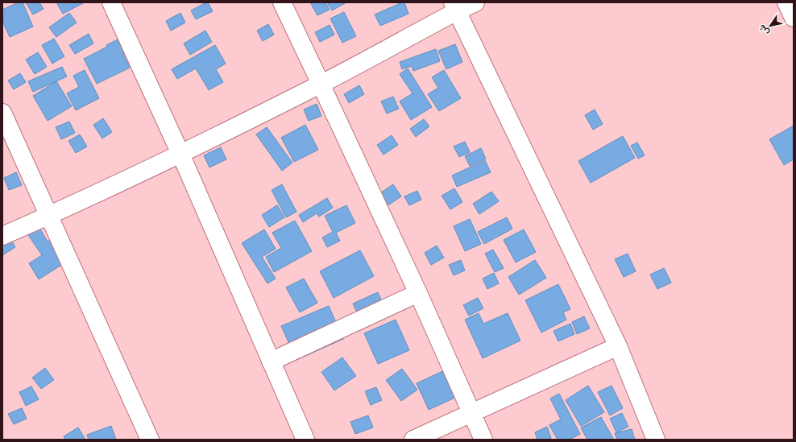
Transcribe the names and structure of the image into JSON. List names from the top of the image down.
{
  "north": "bottom left"
}
